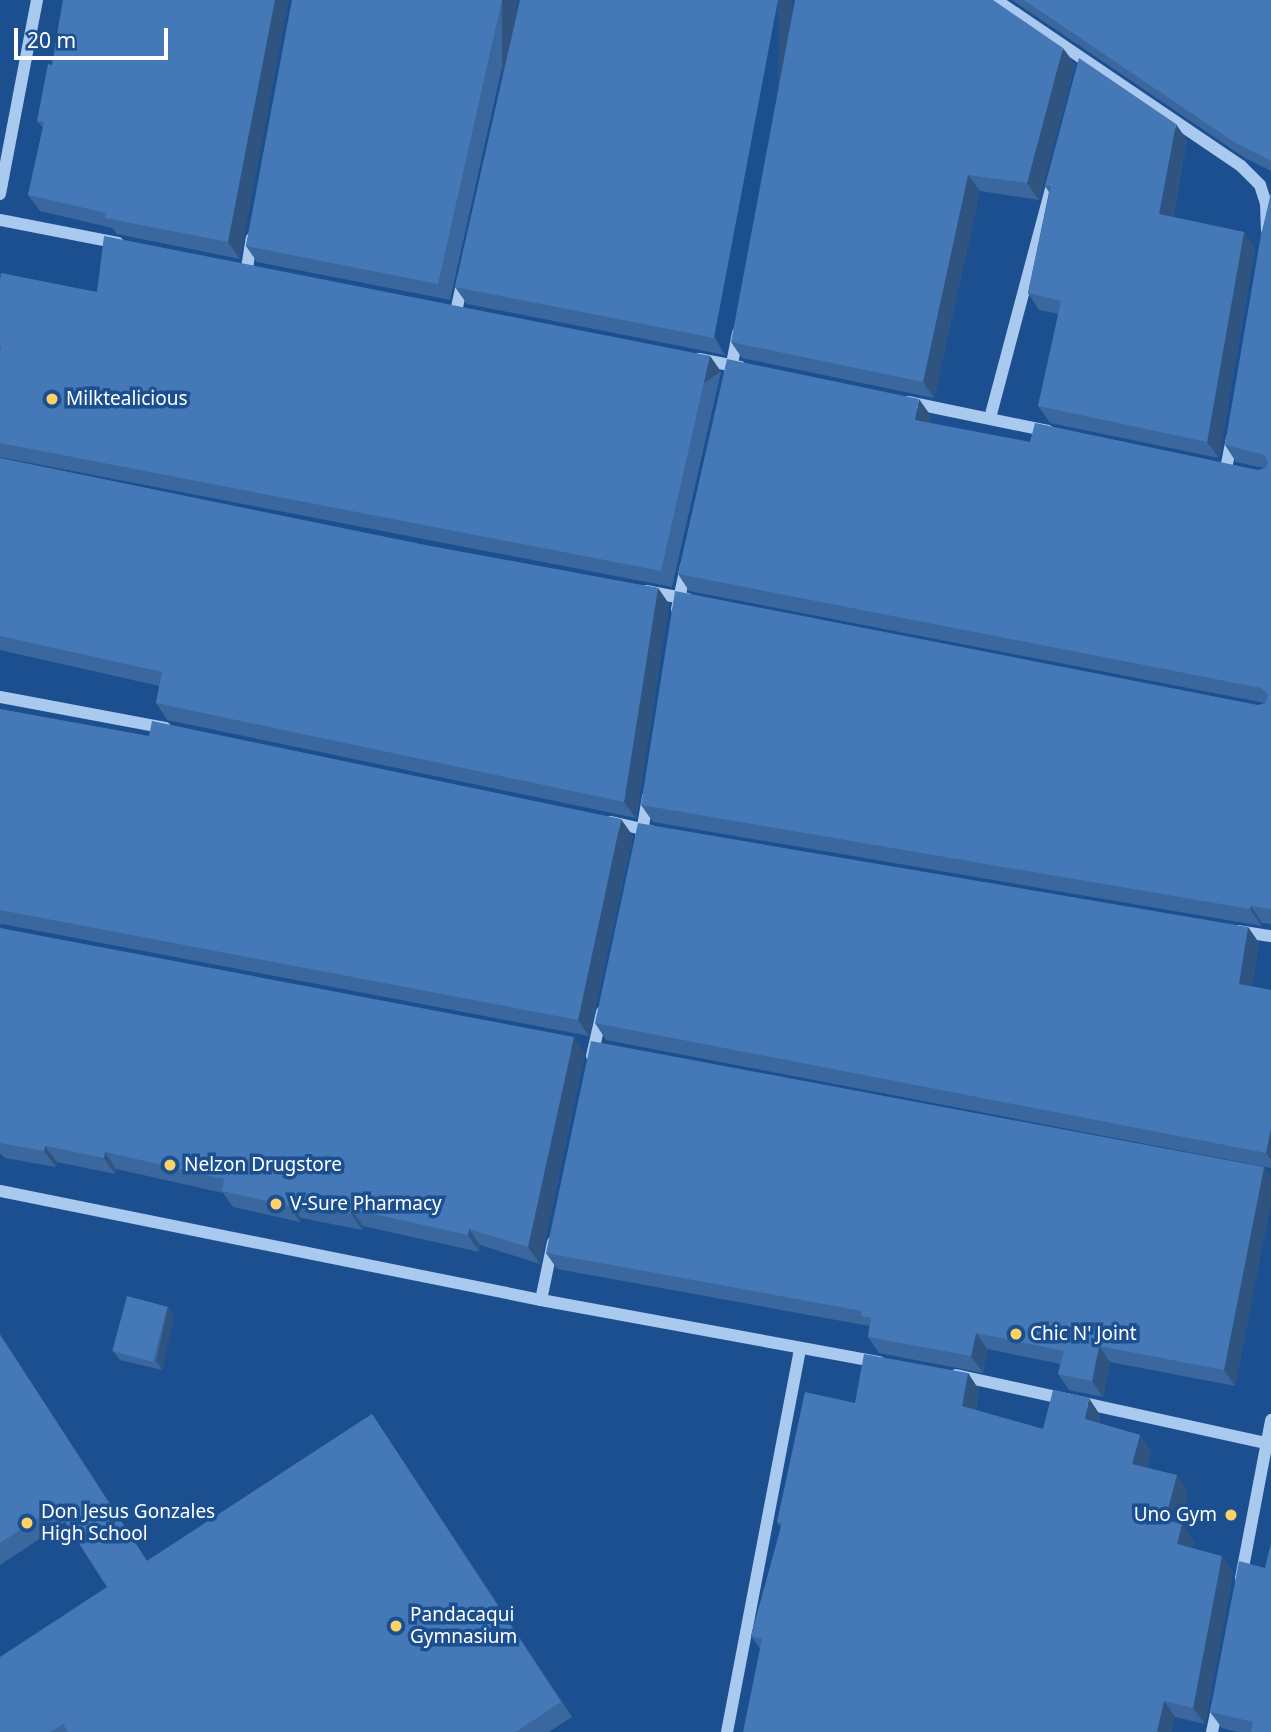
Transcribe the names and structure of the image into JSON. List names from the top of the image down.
{
  "places": [
    "Milktealicious",
    "Nelzon Drugstore",
    "V-Sure Pharmacy",
    "Chic N' Joint",
    "Uno Gym",
    "Don Jesus Gonzales High School",
    "Pandacaqui Gymnasium"
  ],
  "scale_bar": "20 m"
}
